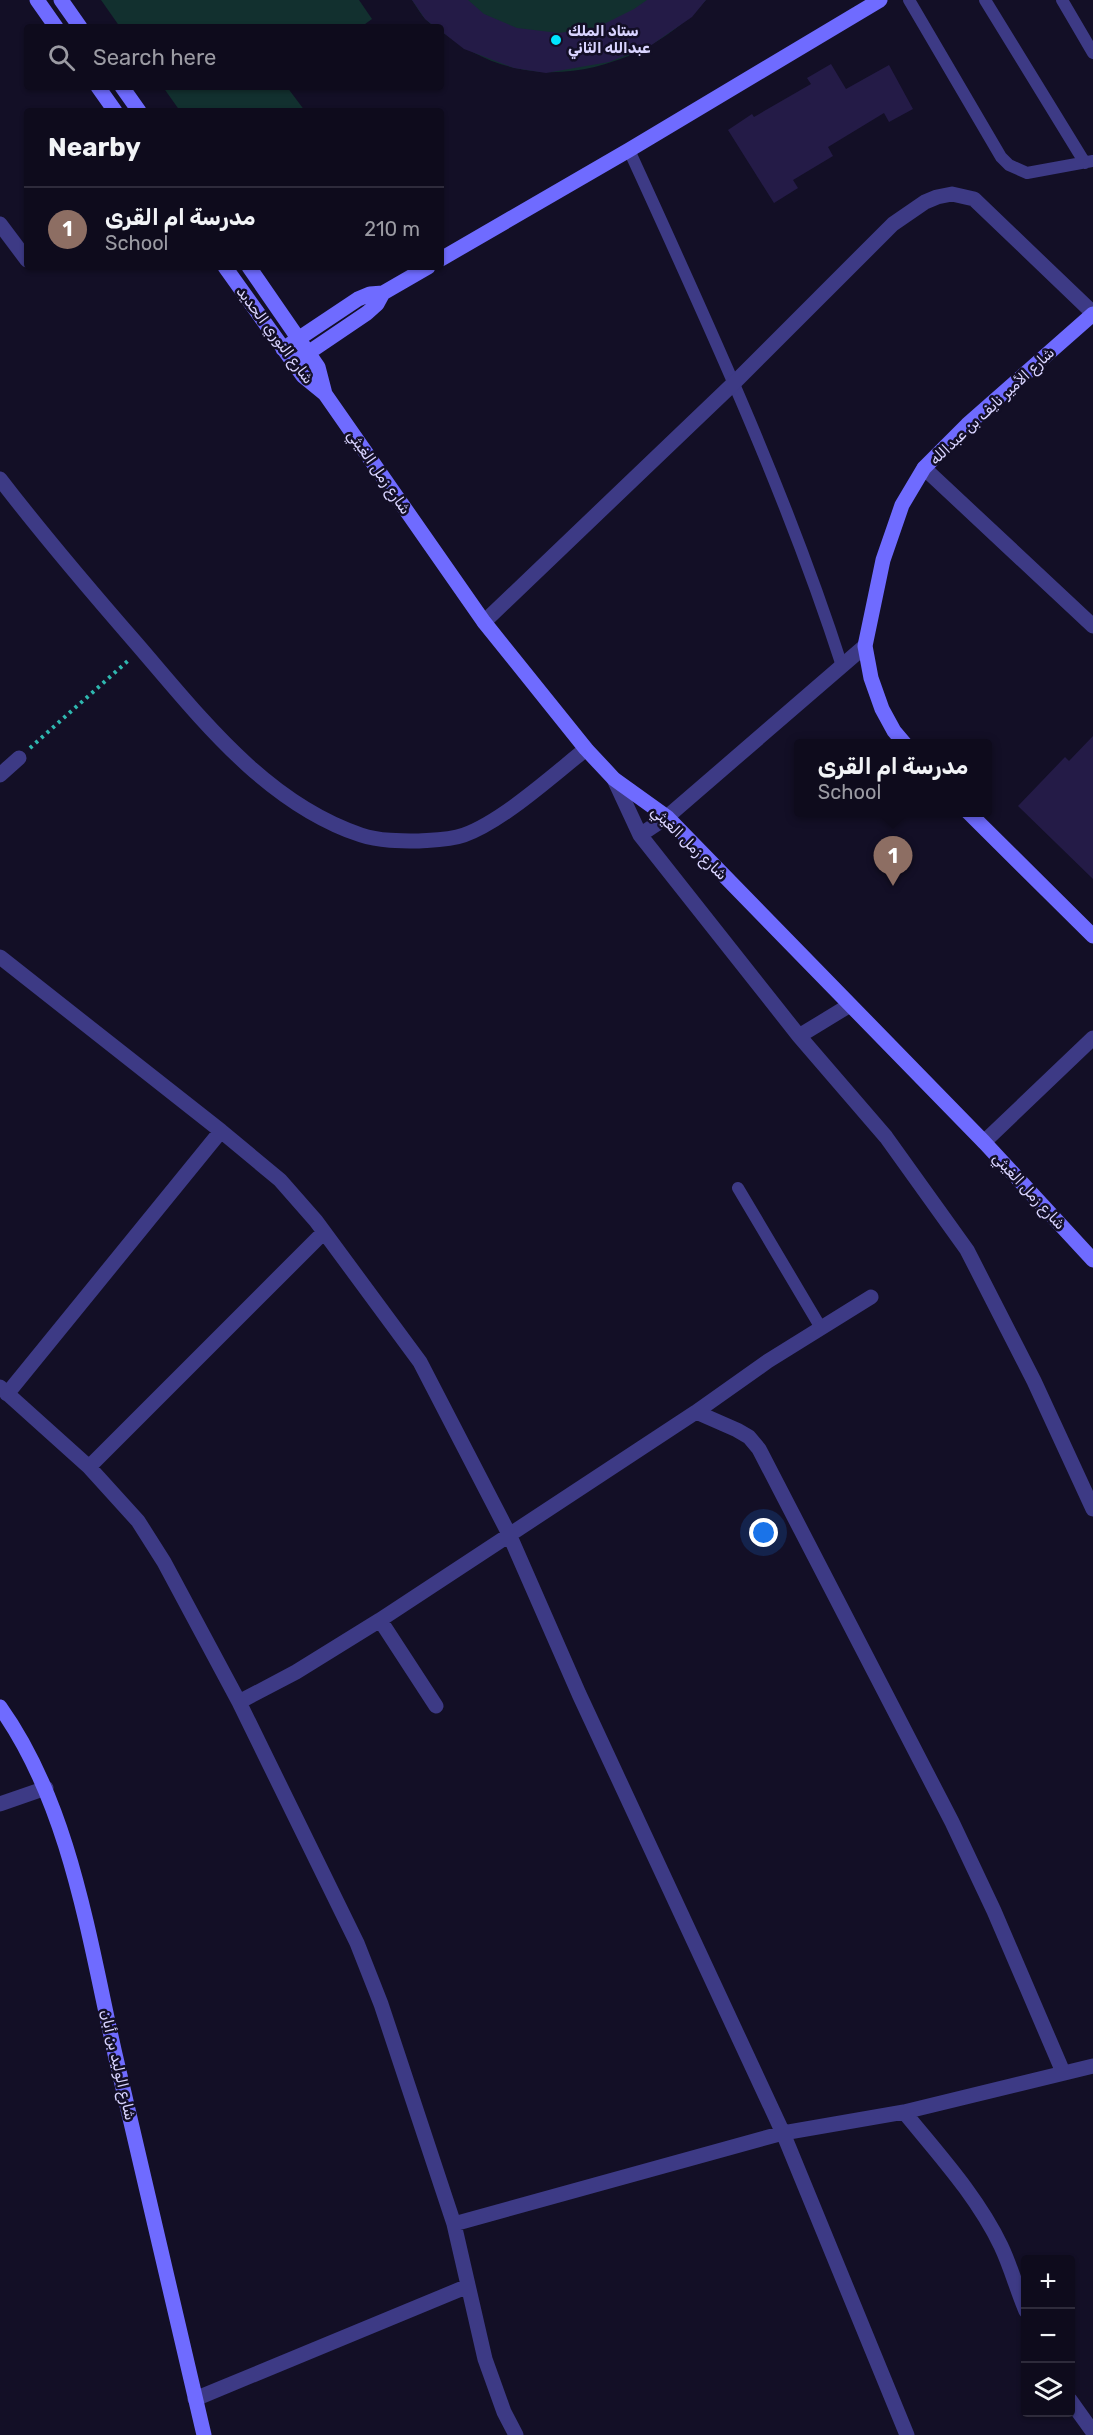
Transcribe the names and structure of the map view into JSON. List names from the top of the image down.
{
  "streets": {
    "street": [
      "شارع النوري الحديد",
      "شارع الأمير نايف بن عبدالله",
      "شارع زمل الغيثي",
      "شارع الوليد بن أبان"
    ]
  },
  "crossings": [
    ["شارع النوري الحديد", "شارع زمل الغيثي"]
  ],
  "places": ["ستاد الملك عبدالله الثاني"],
  "page": {
    "search": "Search here",
    "heading": "Nearby",
    "list": [
      {
        "mark": "1",
        "name": "مدرسة ام القرى",
        "note": "School",
        "value": "210 m"
      }
    ],
    "popup": ["مدرسة ام القرى", "School"],
    "pins": "1",
    "map_buttons": ["+", "−"]
  }
}
